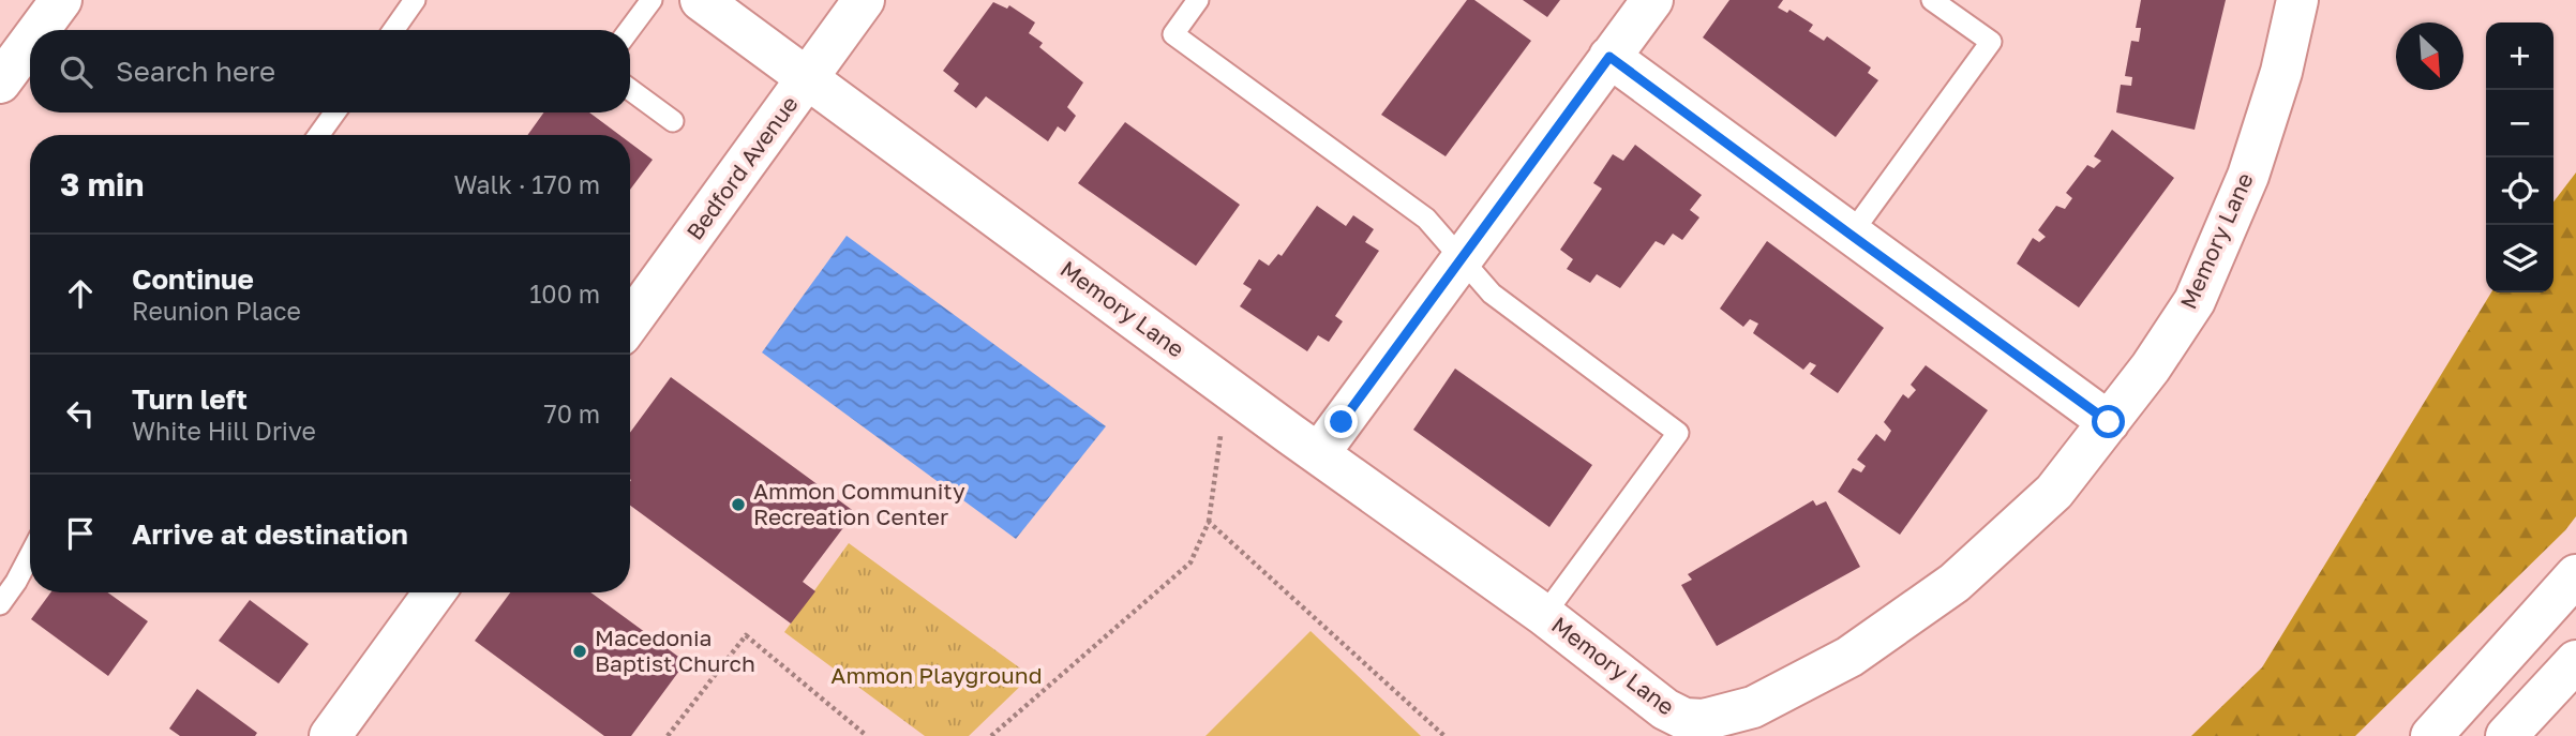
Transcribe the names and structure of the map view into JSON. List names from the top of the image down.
{
  "streets": {
    "street": ["Bedford Avenue", "Memory Lane"]
  },
  "crossings": [
    ["Bedford Avenue", "Memory Lane"]
  ],
  "parks": ["Ammon Playground"],
  "places": ["Ammon Community Recreation Center", "Macedonia Baptist Church"],
  "north": "bottom right",
  "page": {
    "map_buttons": ["+", "−"],
    "search": "Search here",
    "heading": ["3 min", "Walk · 170 m"],
    "list": [
      ["Continue", "Reunion Place", "100 m"],
      ["Turn left", "White Hill Drive", "70 m"],
      "Arrive at destination"
    ]
  }
}
